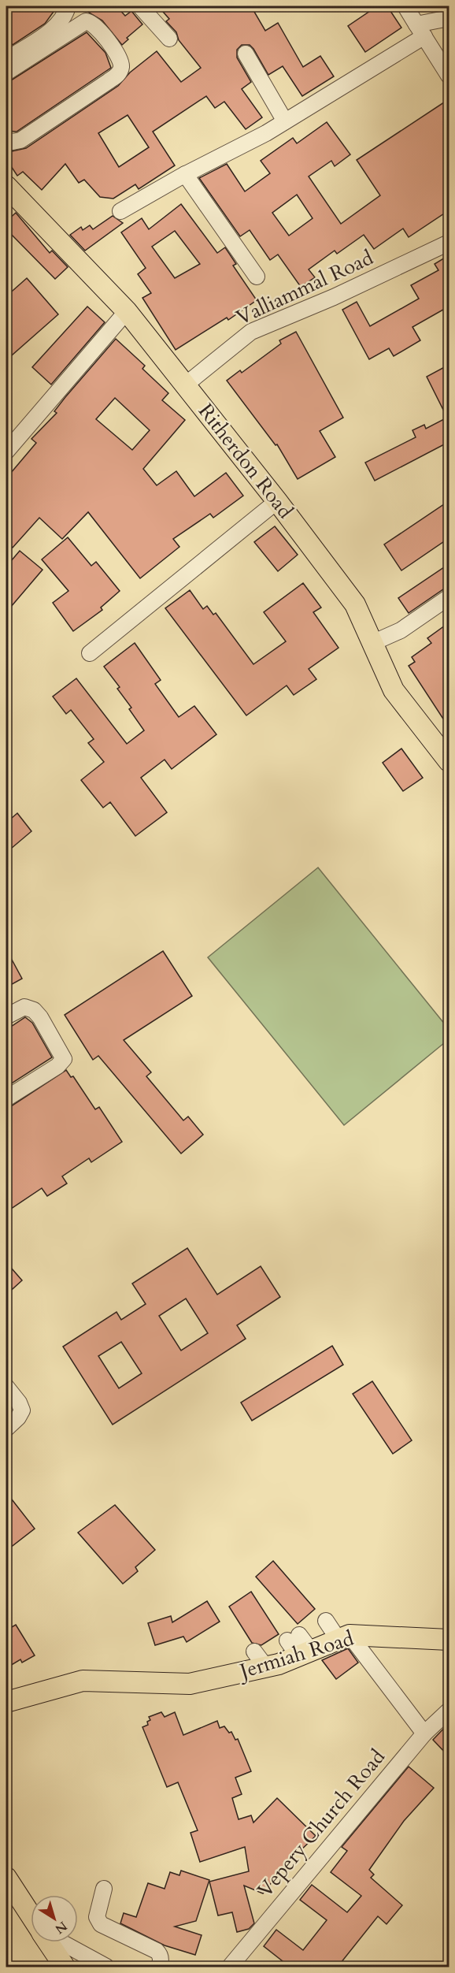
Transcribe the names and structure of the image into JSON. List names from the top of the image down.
{
  "streets": {
    "main road": ["Ritherdon Road", "Jermiah Road"],
    "street": ["Valliammal Road", "Vepery Church Road"]
  },
  "crossings": [
    ["Valliammal Road", "Ritherdon Road"]
  ],
  "north": "bottom right"
}
